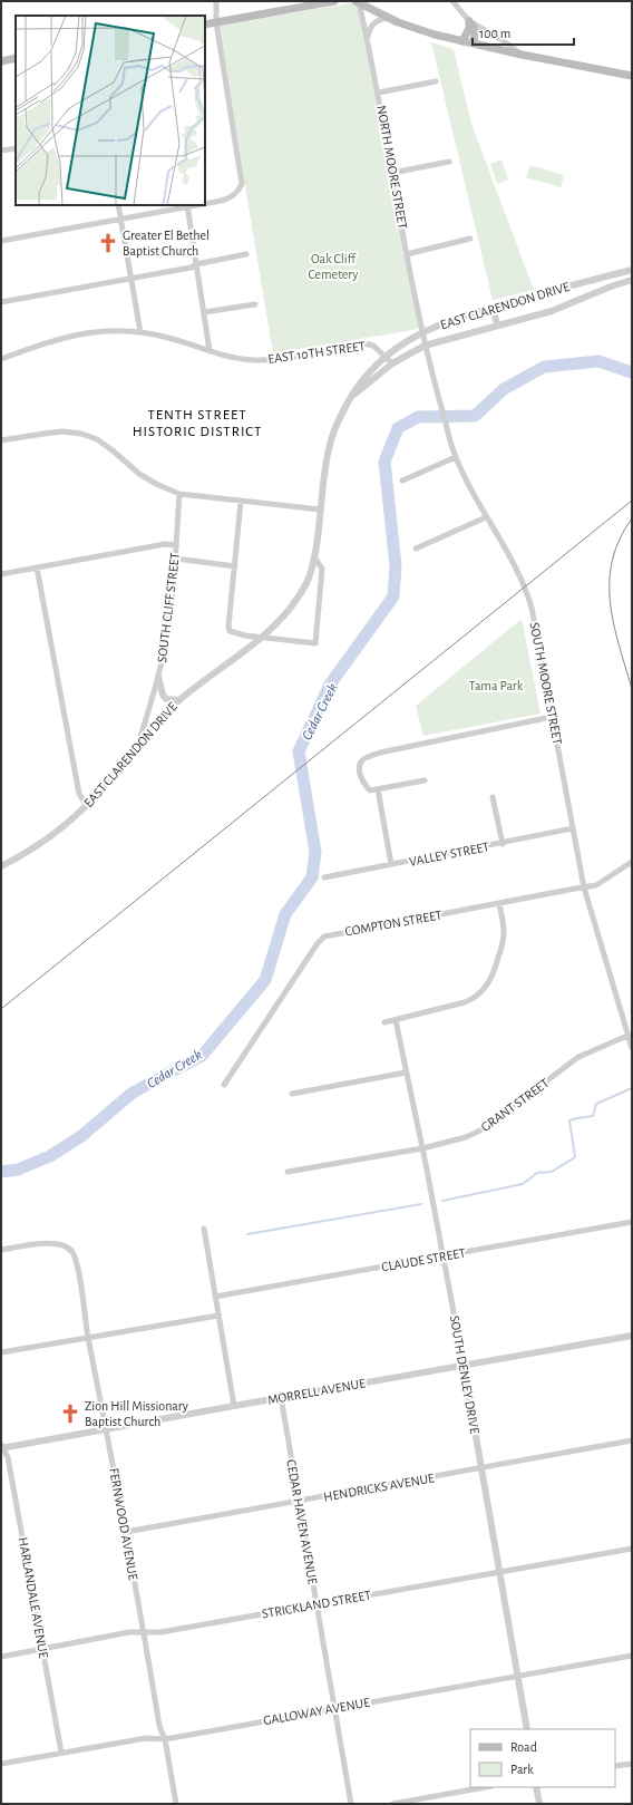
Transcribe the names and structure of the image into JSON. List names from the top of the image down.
{
  "streets": {
    "street": [
      "NORTH MOORE STREET",
      "EAST CLARENDON DRIVE",
      "EAST 10TH STREET",
      "SOUTH CLIFF STREET",
      "SOUTH MOORE STREET",
      "VALLEY STREET",
      "COMPTON STREET",
      "GRANT STREET",
      "CLAUDE STREET",
      "SOUTH DENLEY DRIVE",
      "MORRELL AVENUE",
      "HENDRICKS AVENUE",
      "CEDAR HAVEN AVENUE",
      "FERNWOOD AVENUE",
      "HARLANDALE AVENUE",
      "STRICKLAND STREET",
      "GALLOWAY AVENUE"
    ]
  },
  "crossings": [
    ["NORTH MOORE STREET", "EAST CLARENDON DRIVE"],
    ["NORTH MOORE STREET", "SOUTH MOORE STREET"],
    ["EAST CLARENDON DRIVE", "EAST 10TH STREET"],
    ["EAST CLARENDON DRIVE", "SOUTH CLIFF STREET"],
    ["EAST CLARENDON DRIVE", "SOUTH MOORE STREET"],
    ["SOUTH MOORE STREET", "VALLEY STREET"],
    ["SOUTH MOORE STREET", "COMPTON STREET"],
    ["SOUTH MOORE STREET", "GRANT STREET"],
    ["GRANT STREET", "SOUTH DENLEY DRIVE"],
    ["CLAUDE STREET", "SOUTH DENLEY DRIVE"],
    ["SOUTH DENLEY DRIVE", "MORRELL AVENUE"],
    ["SOUTH DENLEY DRIVE", "HENDRICKS AVENUE"],
    ["SOUTH DENLEY DRIVE", "STRICKLAND STREET"],
    ["SOUTH DENLEY DRIVE", "GALLOWAY AVENUE"],
    ["MORRELL AVENUE", "CEDAR HAVEN AVENUE"],
    ["MORRELL AVENUE", "FERNWOOD AVENUE"],
    ["MORRELL AVENUE", "HARLANDALE AVENUE"],
    ["HENDRICKS AVENUE", "CEDAR HAVEN AVENUE"],
    ["HENDRICKS AVENUE", "FERNWOOD AVENUE"],
    ["CEDAR HAVEN AVENUE", "STRICKLAND STREET"],
    ["CEDAR HAVEN AVENUE", "GALLOWAY AVENUE"],
    ["FERNWOOD AVENUE", "STRICKLAND STREET"],
    ["FERNWOOD AVENUE", "GALLOWAY AVENUE"],
    ["HARLANDALE AVENUE", "STRICKLAND STREET"],
    ["HARLANDALE AVENUE", "GALLOWAY AVENUE"]
  ],
  "districts": ["TENTH STREET HISTORIC DISTRICT"],
  "water": ["Cedar Creek"],
  "parks": ["Oak Cliff Cemetery", "Tama Park"],
  "places": {
    "church": ["Greater El Bethel Baptist Church", "Zion Hill Missionary Baptist Church"]
  },
  "legend": ["Road", "Park"],
  "scale_bar": "100 m"
}
